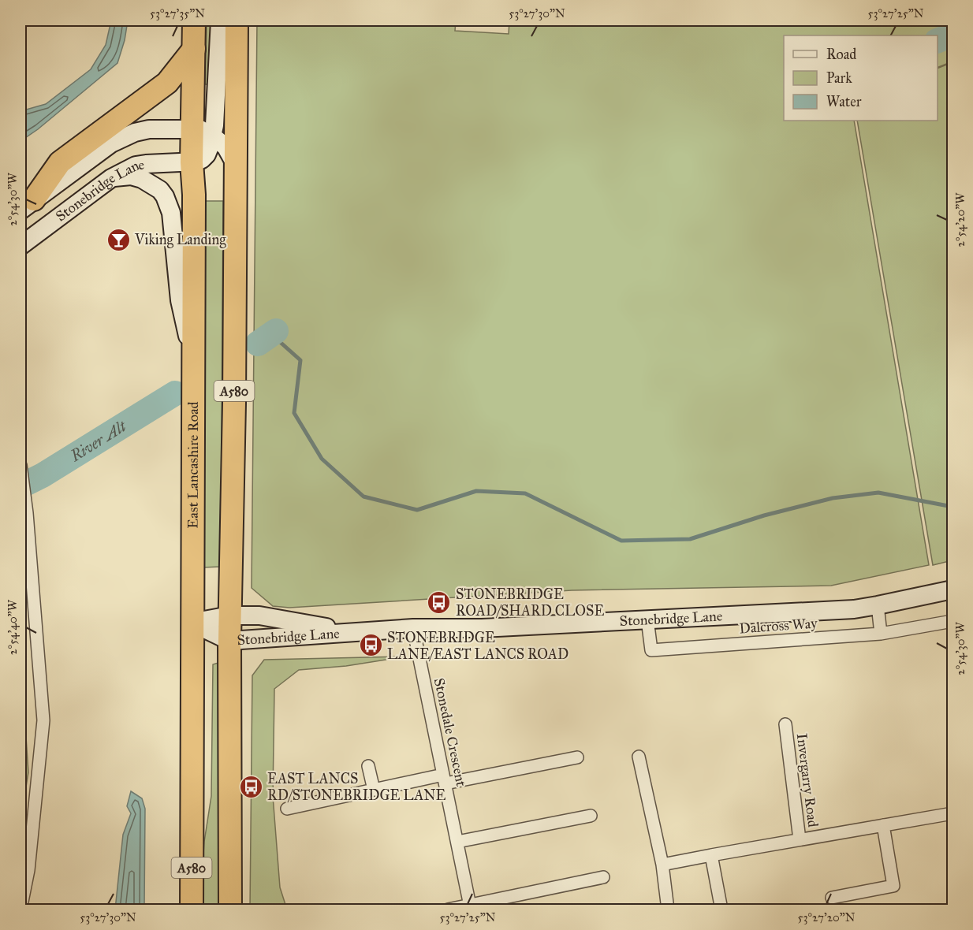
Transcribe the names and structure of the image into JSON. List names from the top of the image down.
{
  "streets": {
    "highway": ["A580", "East Lancashire Road"],
    "street": [
      "Stonebridge Lane",
      "Dalcross Way",
      "Stonedale Crescent",
      "Invergarry Road"
    ]
  },
  "crossings": [
    ["Stonebridge Lane", "A580"],
    ["Stonebridge Lane", "East Lancashire Road"],
    ["Stonebridge Lane", "Dalcross Way"],
    ["Stonebridge Lane", "Stonedale Crescent"]
  ],
  "water": ["River Alt"],
  "places": {
    "bar": ["Viking Landing"],
    "bus stop": ["STONEBRIDGE ROAD/SHARD CLOSE", "STONEBRIDGE LANE/EAST LANCS ROAD", "EAST LANCS RD/STONEBRIDGE LANE"]
  },
  "legend": ["Road", "Park", "Water"],
  "coordinates": [
    "53°27'35\"N",
    "53°27'30\"N",
    "53°27'25\"N",
    "2°54'30\"W",
    "2°54'20\"W",
    "2°54'40\"W",
    "53°27'20\"N"
  ]
}
